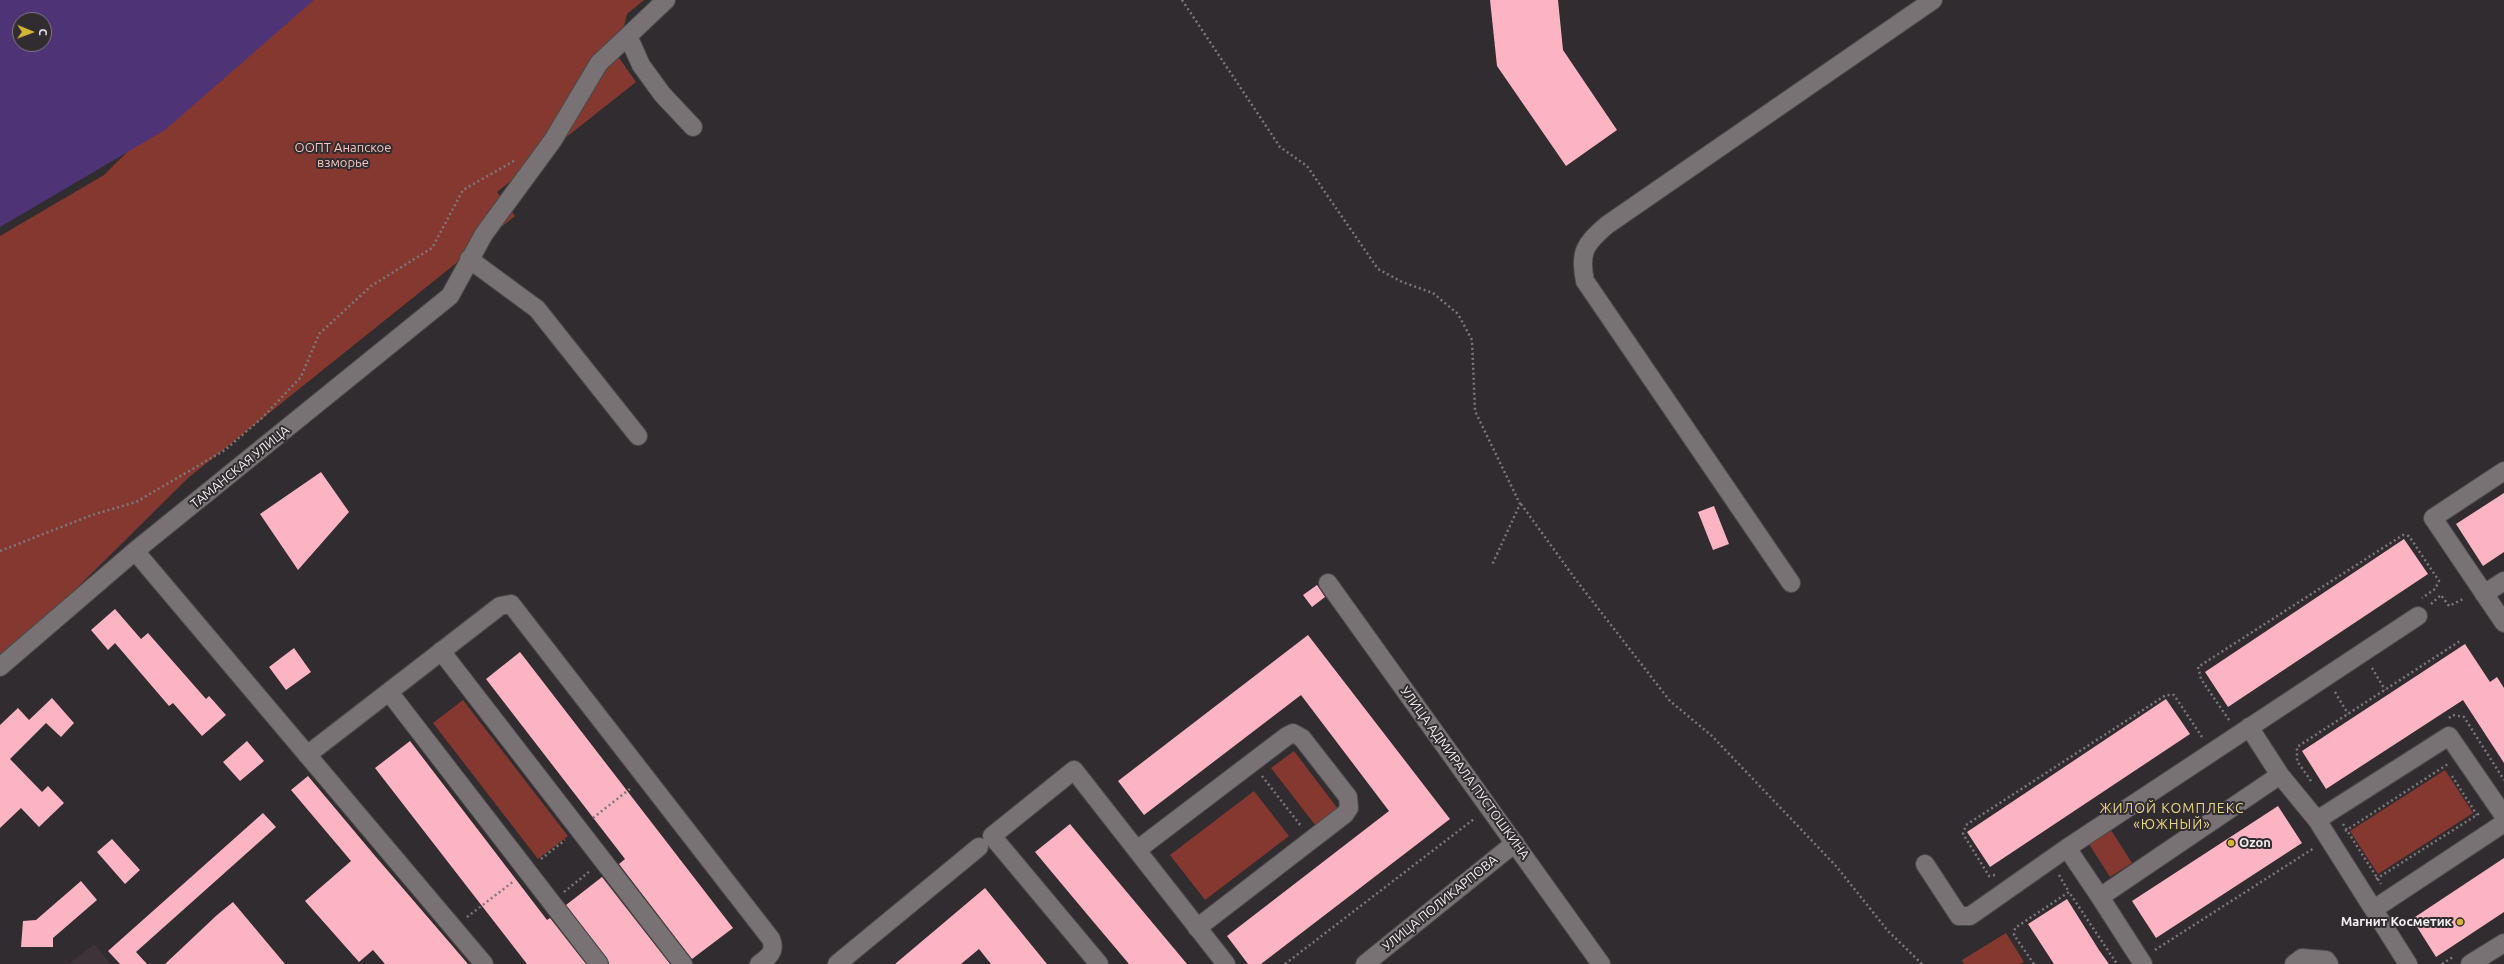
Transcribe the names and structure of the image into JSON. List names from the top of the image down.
{
  "streets": {
    "street": ["ТАМАНСКАЯ УЛИЦА", "УЛИЦА АДМИРАЛА ПУСТОШКИНА", "УЛИЦА ПОЛИКАРПОВА"]
  },
  "crossings": [
    ["УЛИЦА АДМИРАЛА ПУСТОШКИНА", "УЛИЦА ПОЛИКАРПОВА"]
  ],
  "districts": ["ЖИЛОЙ КОМПЛЕКС «ЮЖНЫЙ»"],
  "parks": ["ООПТ Анапское взморье"],
  "places": ["Ozon", "Магнит Косметик"],
  "north": "right"
}
